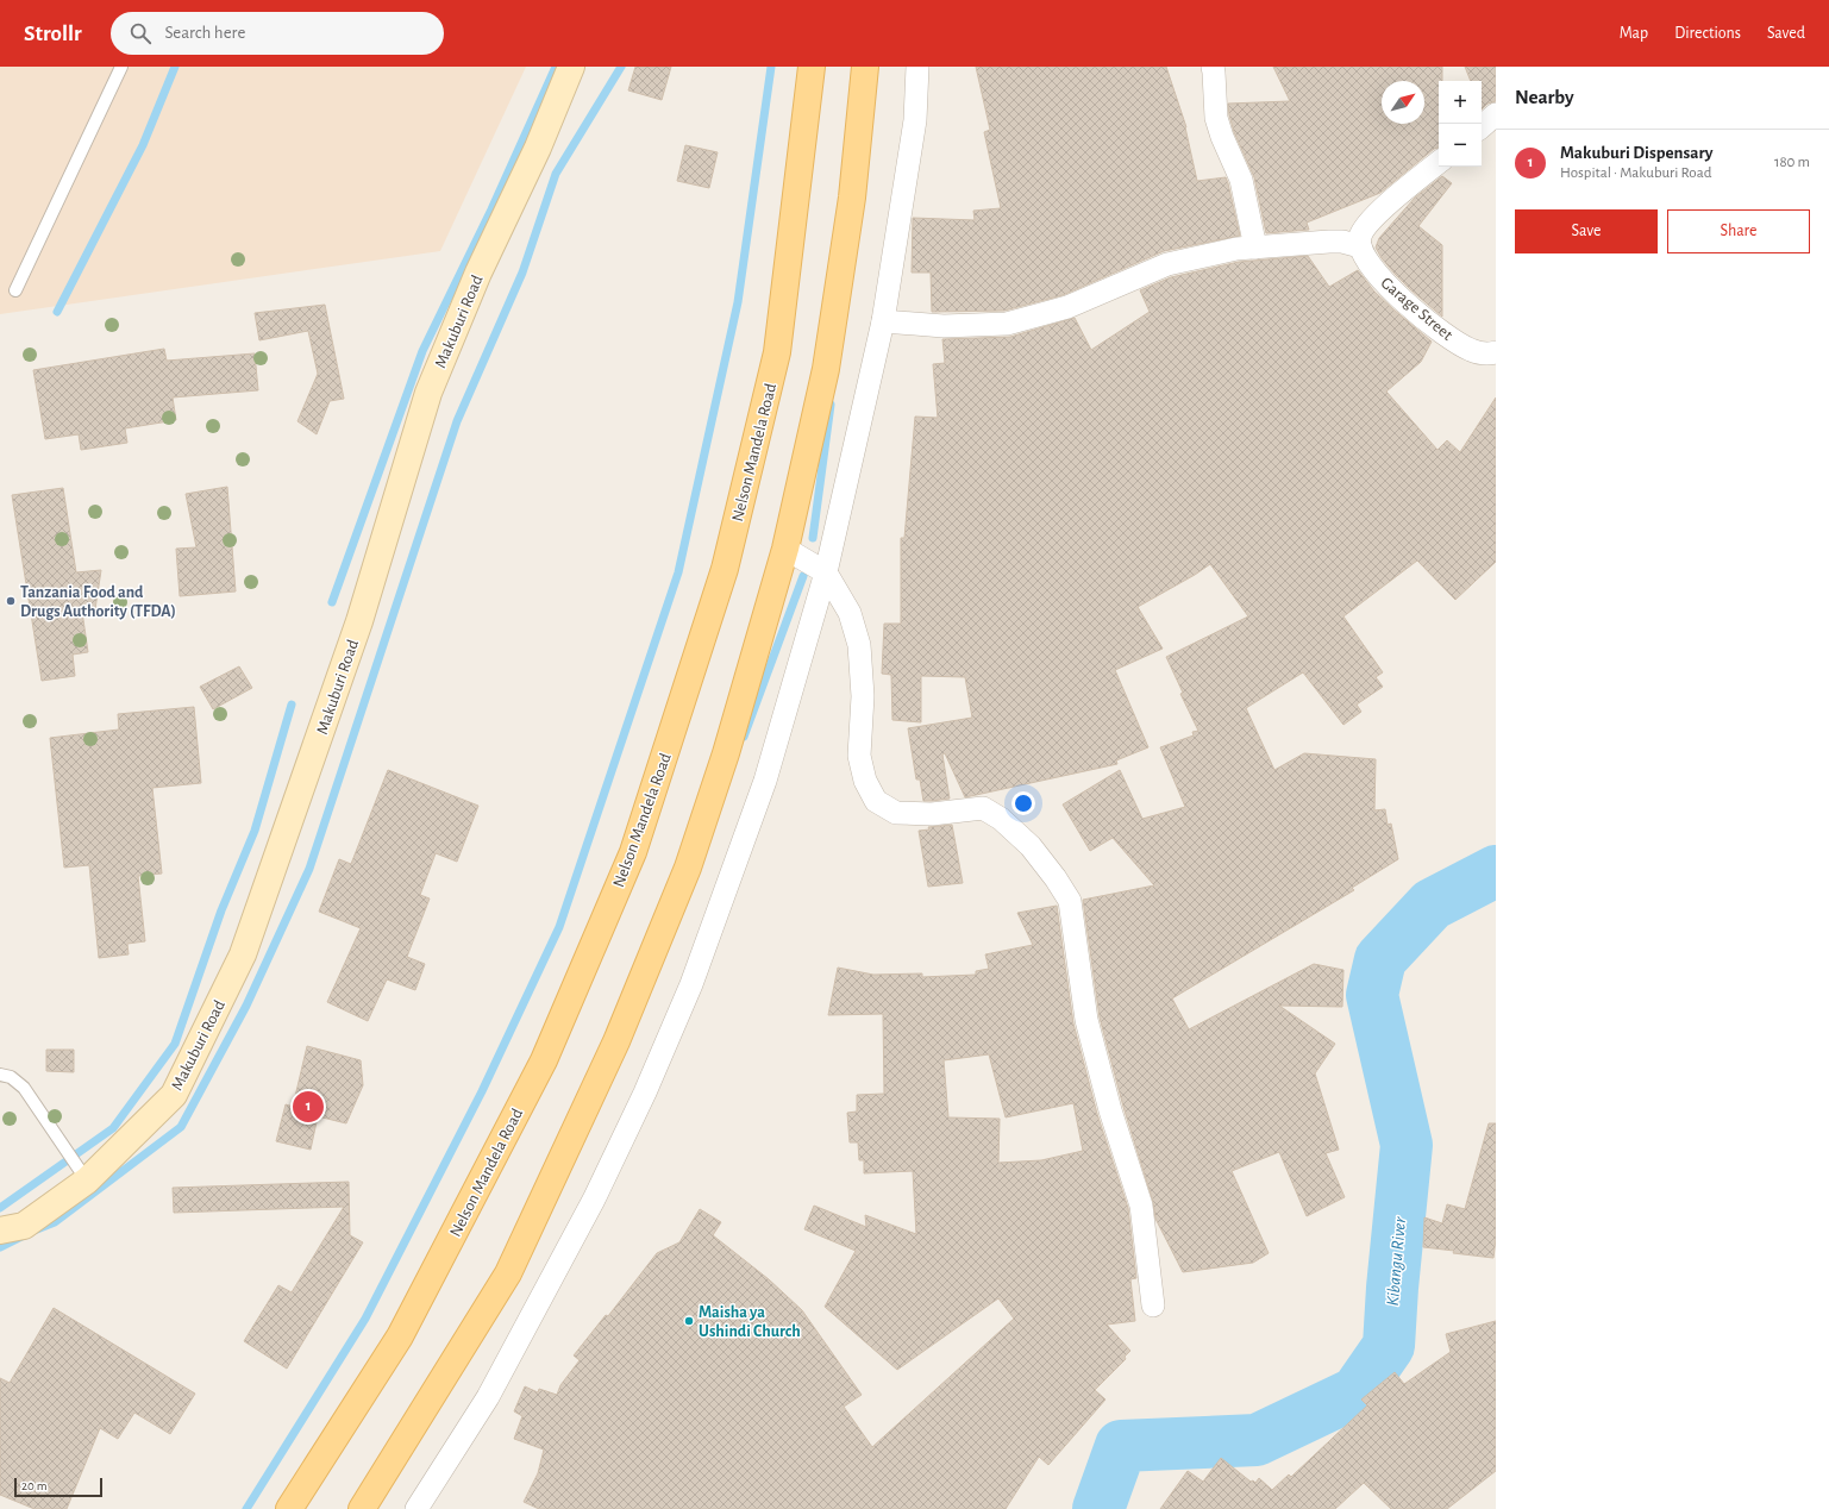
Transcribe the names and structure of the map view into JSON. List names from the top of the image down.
{
  "streets": {
    "main road": ["Nelson Mandela Road"],
    "street": ["Garage Street", "Makuburi Road"]
  },
  "water": ["Kibangu River"],
  "places": ["Tanzania Food and Drugs Authority (TFDA)", "Maisha ya Ushindi Church"],
  "scale_bar": "20 m",
  "north": "top right",
  "page": {
    "header": "Strollr",
    "search": "Search here",
    "nav": ["Map", "Directions", "Saved"],
    "heading": "Nearby",
    "map_buttons": ["+", "−"],
    "list": [
      {
        "mark": "1",
        "name": "Makuburi Dispensary",
        "note": "Hospital · Makuburi Road",
        "value": "180 m"
      }
    ],
    "buttons": ["Save", "Share"],
    "pins": "1",
    "scale": "20 m"
  }
}
